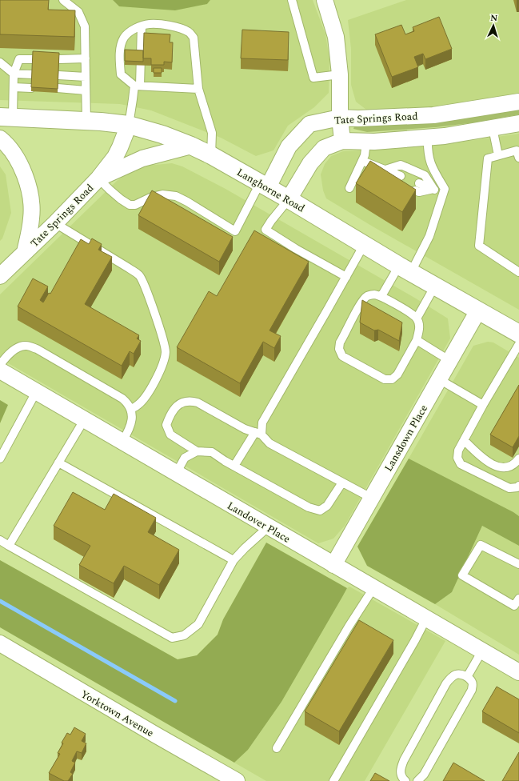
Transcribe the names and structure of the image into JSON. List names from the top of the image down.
{
  "streets": {
    "main road": ["Langhorne Road"],
    "street": [
      "Tate Springs Road",
      "Lansdown Place",
      "Landover Place",
      "Yorktown Avenue"
    ]
  },
  "crossings": [
    ["Tate Springs Road", "Langhorne Road"],
    ["Langhorne Road", "Lansdown Place"],
    ["Lansdown Place", "Landover Place"]
  ],
  "north": "top"
}
